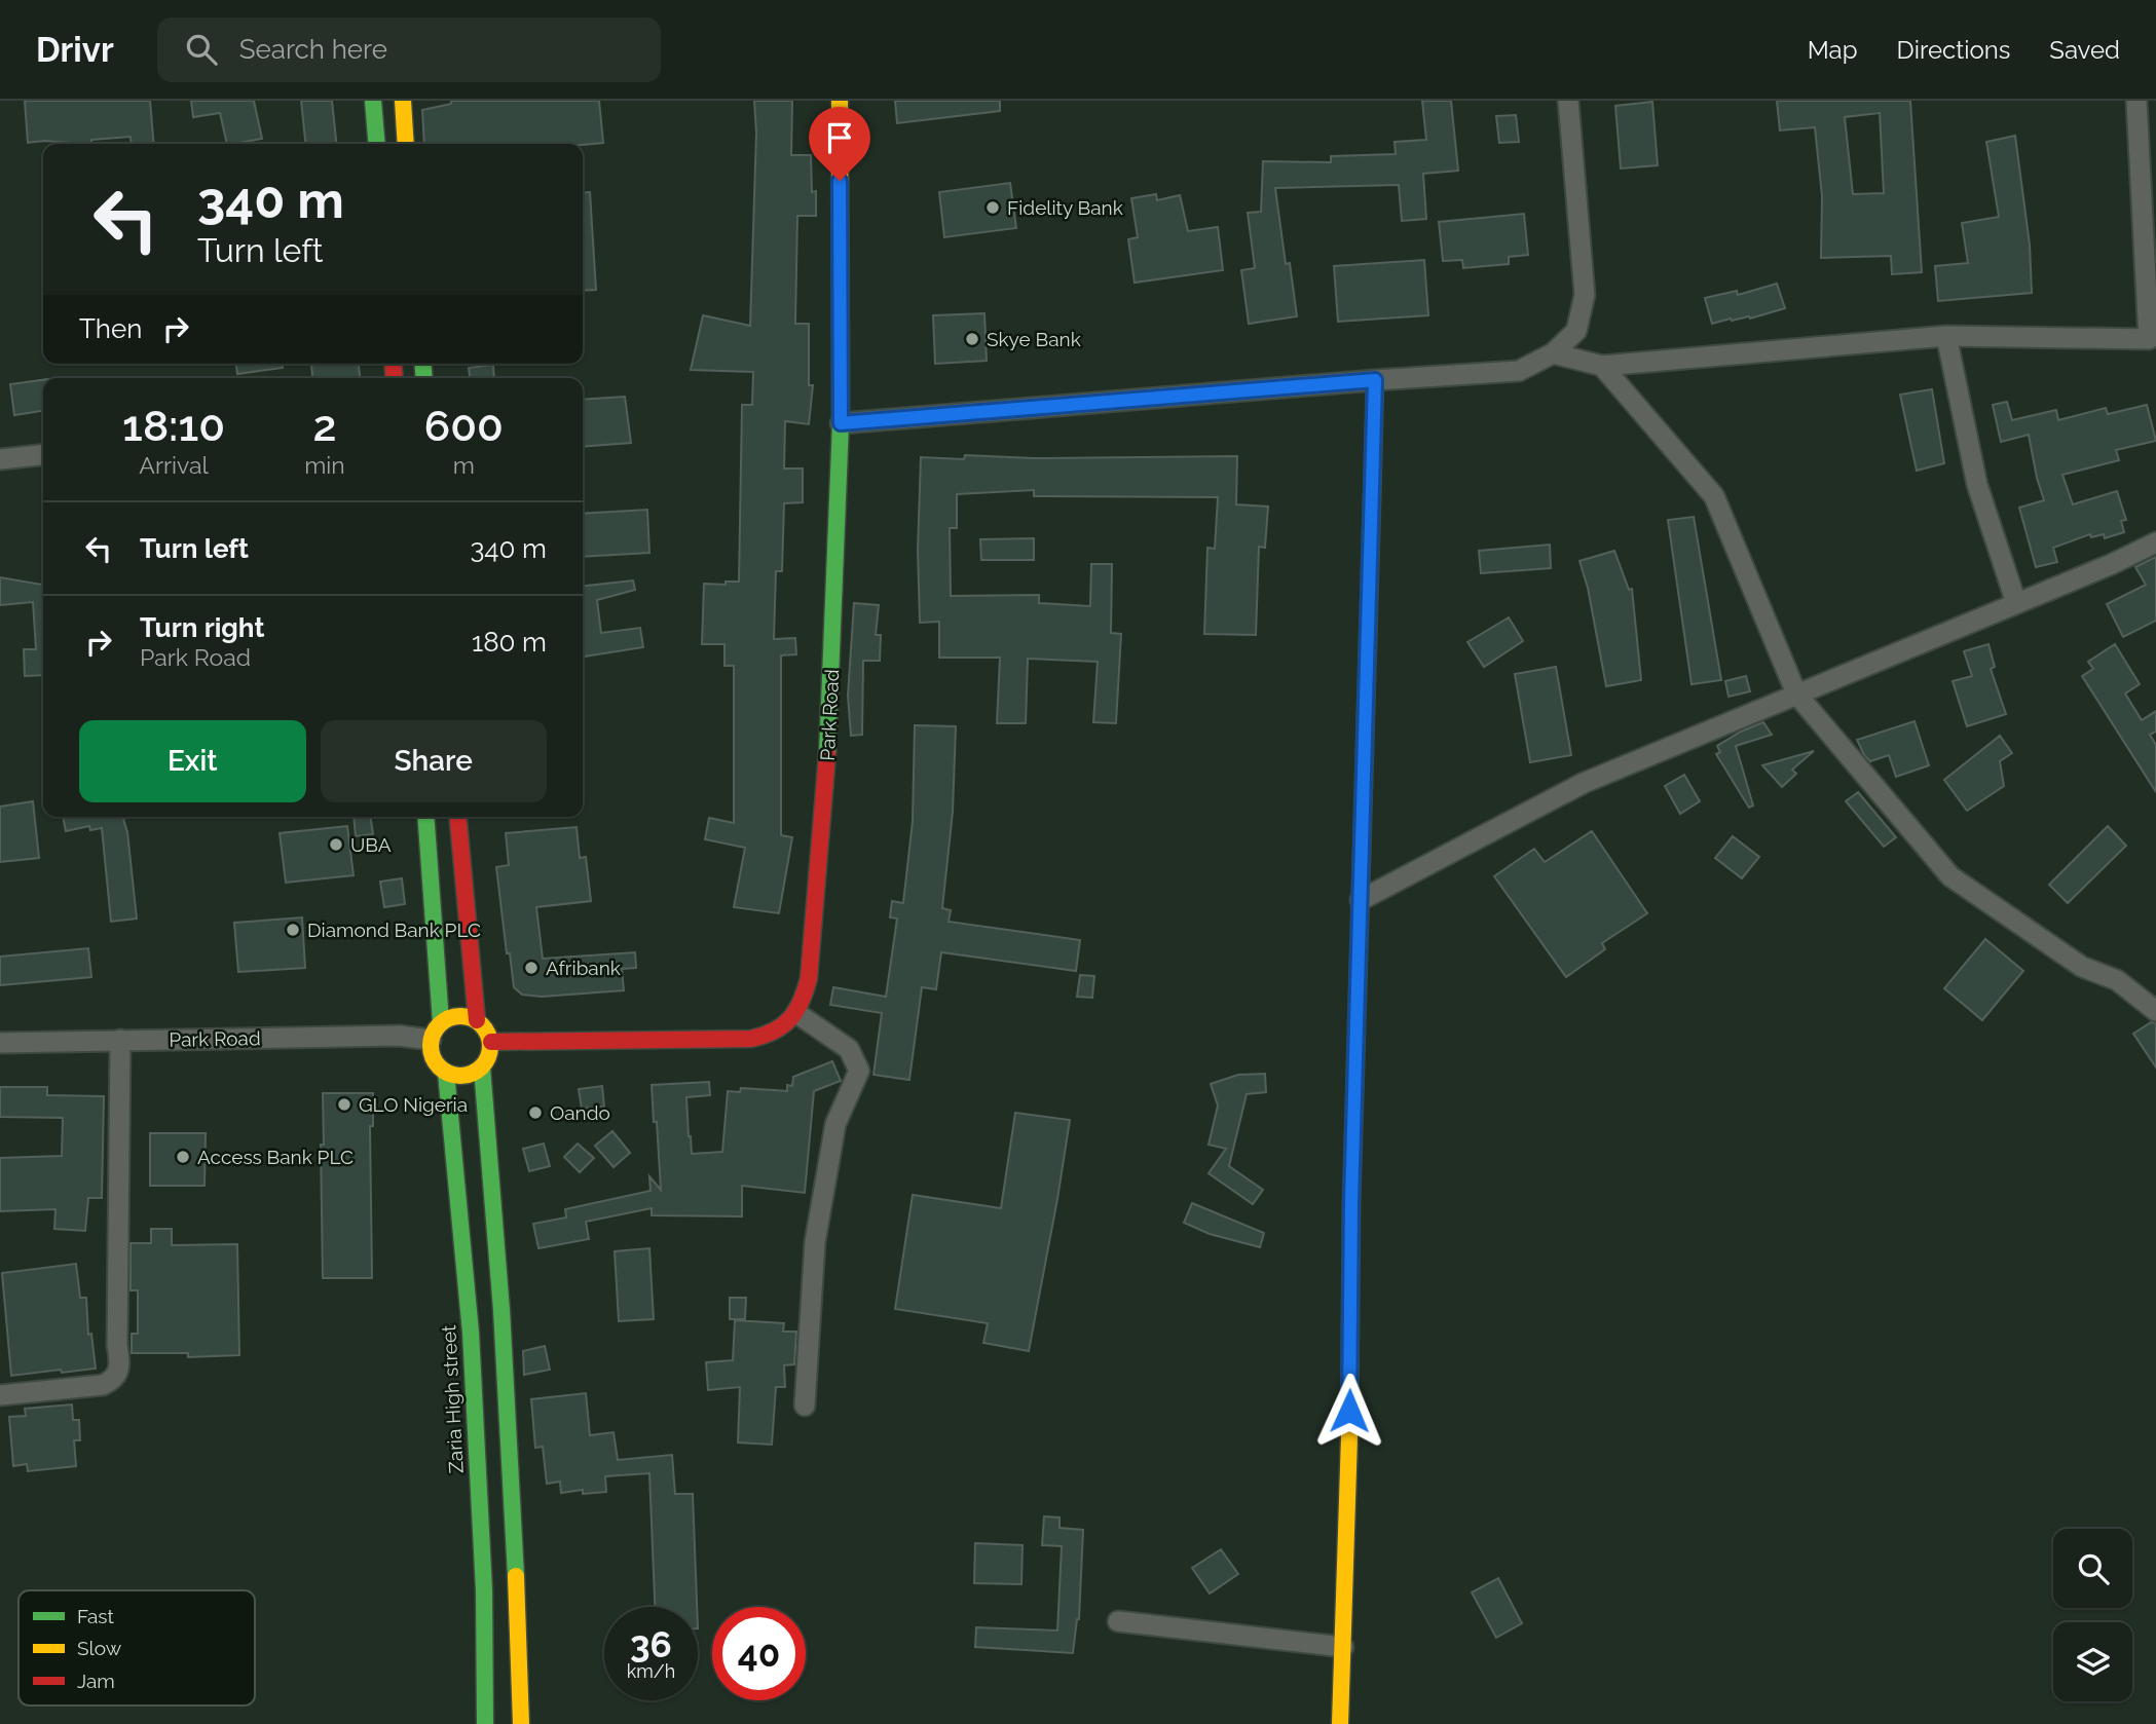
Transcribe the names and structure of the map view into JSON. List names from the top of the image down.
{
  "streets": {
    "street": ["Park Road", "Zaria High street"]
  },
  "crossings": [
    ["Park Road", "Zaria High street"]
  ],
  "places": [
    "Fidelity Bank",
    "Skye Bank",
    "UBA",
    "Diamond Bank PLC",
    "Afribank",
    "GLO Nigeria",
    "Oando",
    "Access Bank PLC"
  ],
  "legend": ["Fast", "Slow", "Jam"],
  "page": {
    "header": "Drivr",
    "search": "Search here",
    "nav": ["Map", "Directions", "Saved"],
    "turn": ["340 m", "Turn left"],
    "then": "Then",
    "eta": [
      "18:10",
      "Arrival",
      "2",
      "min",
      "600",
      "m"
    ],
    "list": [
      {
        "name": "Turn left",
        "value": "340 m"
      },
      {
        "name": "Turn right",
        "note": "Park Road",
        "value": "180 m"
      }
    ],
    "buttons": ["Exit", "Share"],
    "speed": "36 km/h",
    "limit": "40"
  }
}
